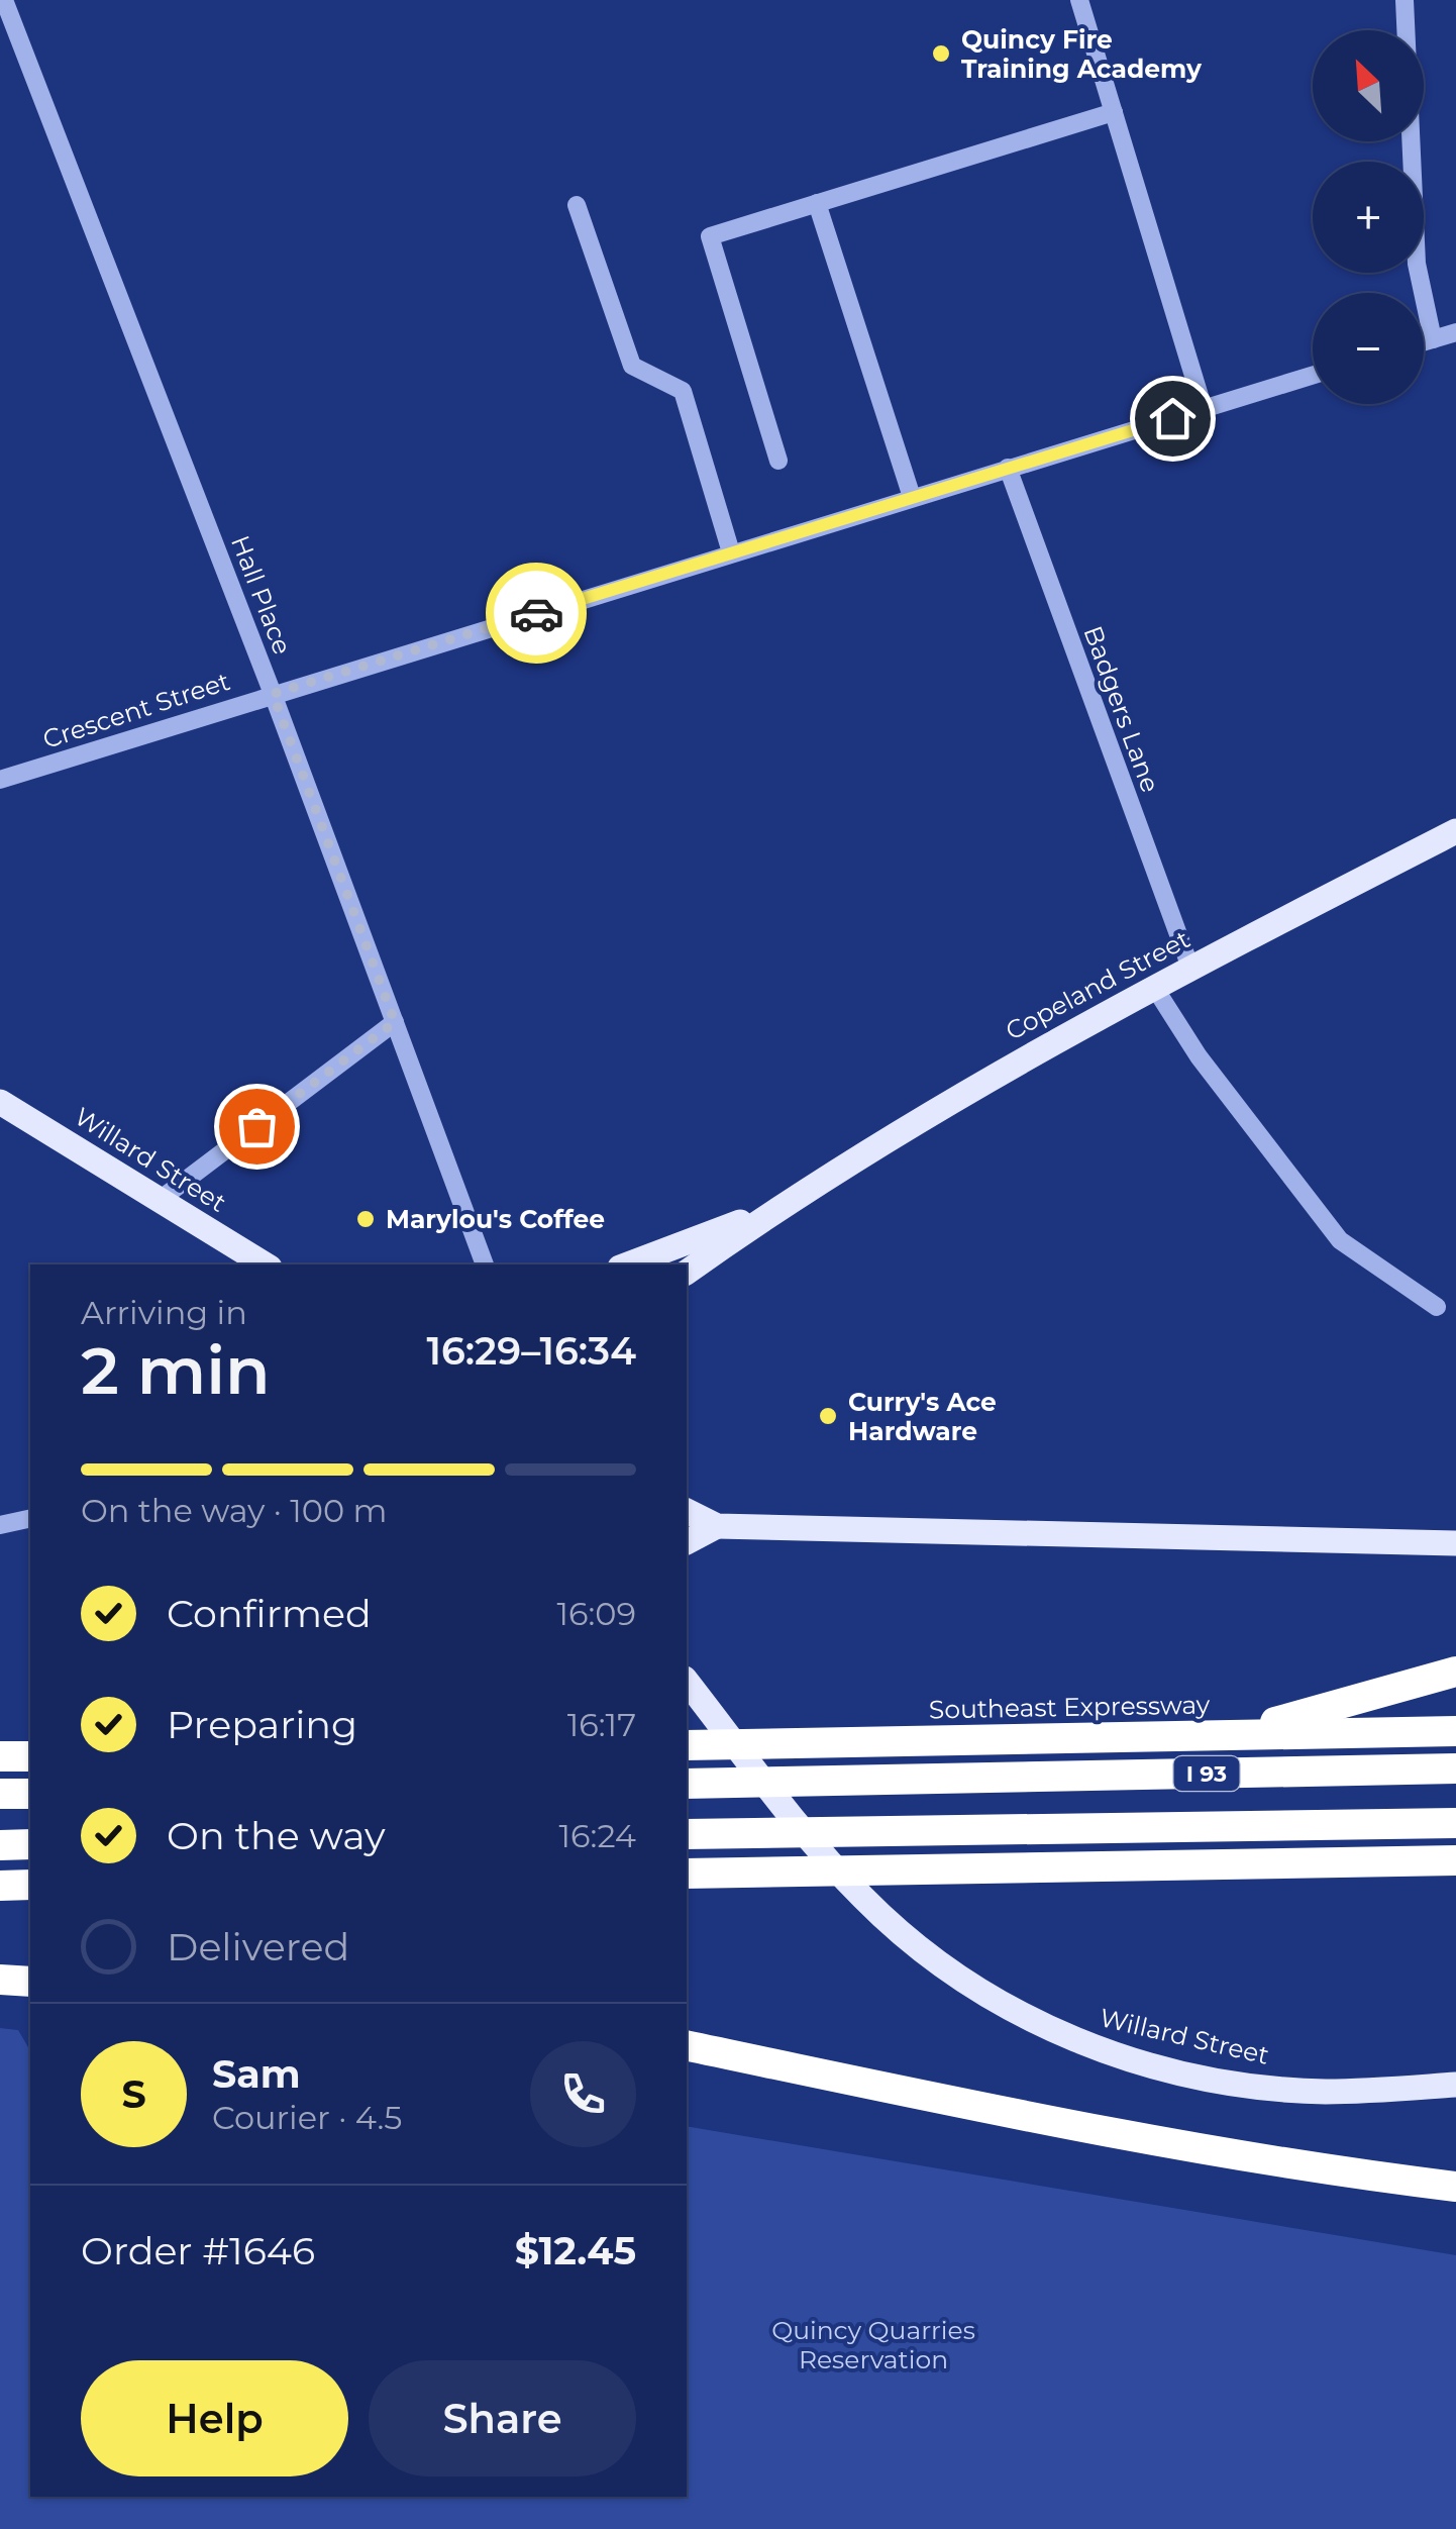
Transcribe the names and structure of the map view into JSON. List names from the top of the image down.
{
  "streets": {
    "highway": ["Southeast Expressway", "I 93"],
    "main road": ["Copeland Street", "Willard Street"],
    "street": ["Hall Place", "Badgers Lane", "Crescent Street"]
  },
  "crossings": [
    ["Hall Place", "Crescent Street"],
    ["Badgers Lane", "Crescent Street"],
    ["Badgers Lane", "Copeland Street"]
  ],
  "parks": ["Quincy Quarries Reservation"],
  "places": ["Quincy Fire Training Academy", "Marylou's Coffee", "Curry's Ace Hardware"],
  "north": "top left",
  "page": {
    "map_buttons": ["+", "−"],
    "heading": ["2 min", "Arriving in", "16:29–16:34"],
    "panel": [
      "Sam",
      "Courier · 4.5",
      "Order #1646",
      "$12.45"
    ],
    "bar": "On the way · 100 m",
    "list": [
      ["Confirmed", "16:09"],
      ["Preparing", "16:17"],
      ["On the way", "16:24"],
      "Delivered"
    ],
    "round": "S",
    "buttons": ["Help", "Share"]
  }
}
